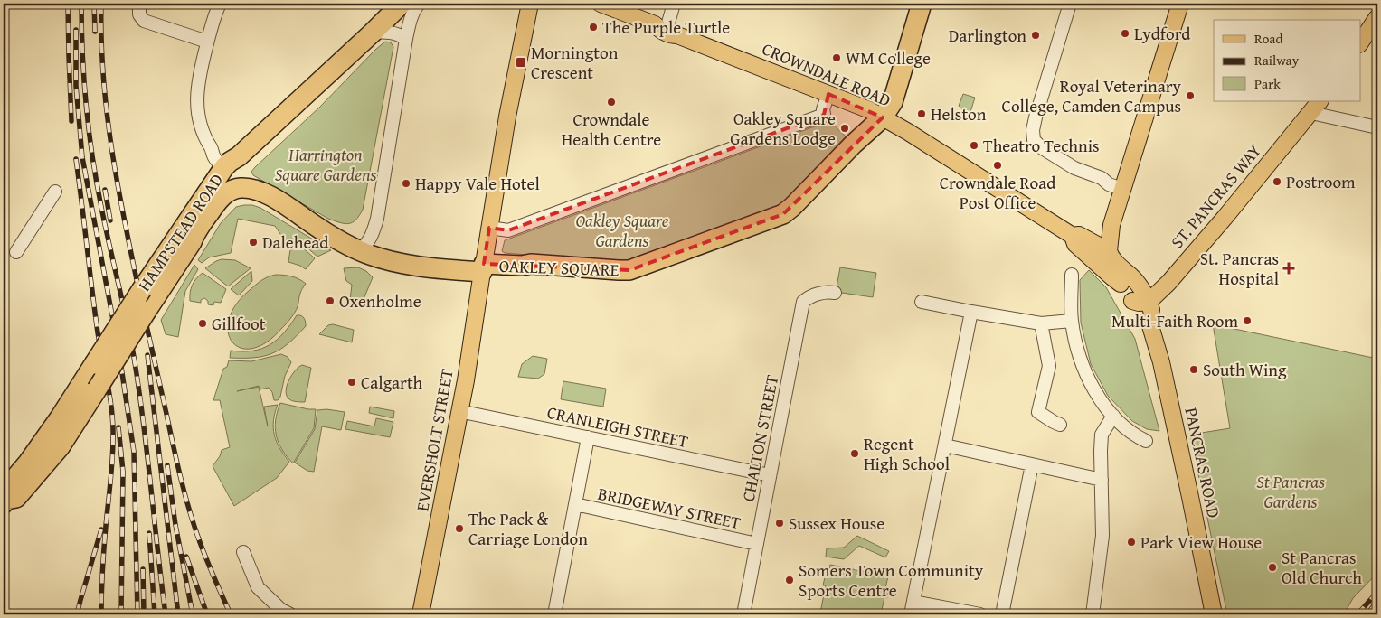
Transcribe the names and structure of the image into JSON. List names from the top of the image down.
{
  "streets": {
    "highway": ["HAMPSTEAD ROAD", "OAKLEY SQUARE"],
    "main road": [
      "CROWNDALE ROAD",
      "ST. PANCRAS WAY",
      "EVERSHOLT STREET",
      "PANCRAS ROAD"
    ],
    "street": ["CRANLEIGH STREET", "CHALTON STREET", "BRIDGEWAY STREET"]
  },
  "crossings": [
    ["CROWNDALE ROAD", "ST. PANCRAS WAY"],
    ["CROWNDALE ROAD", "OAKLEY SQUARE"],
    ["CROWNDALE ROAD", "PANCRAS ROAD"],
    ["OAKLEY SQUARE", "EVERSHOLT STREET"],
    ["CRANLEIGH STREET", "CHALTON STREET"],
    ["CRANLEIGH STREET", "EVERSHOLT STREET"],
    ["CHALTON STREET", "BRIDGEWAY STREET"]
  ],
  "parks": ["Harrington Square Gardens", "Oakley Square Gardens", "St Pancras Gardens"],
  "places": {
    "other": [
      "The Purple Turtle",
      "Lydford",
      "Darlington",
      "WM College",
      "Royal Veterinary College, Camden Campus",
      "Crowndale Health Centre",
      "Helston",
      "Oakley Square Gardens Lodge",
      "Theatro Technis",
      "Crowndale Road Post Office",
      "Postroom",
      "Happy Vale Hotel",
      "Dalehead",
      "Oxenholme",
      "Multi-Faith Room",
      "Gillfoot",
      "South Wing",
      "Calgarth",
      "Regent High School",
      "Sussex House",
      "The Pack & Carriage London",
      "Park View House",
      "St Pancras Old Church",
      "Somers Town Community Sports Centre"
    ],
    "transit": ["Mornington Crescent"],
    "health": ["St. Pancras Hospital"]
  },
  "legend": ["Road", "Railway", "Park"]
}
